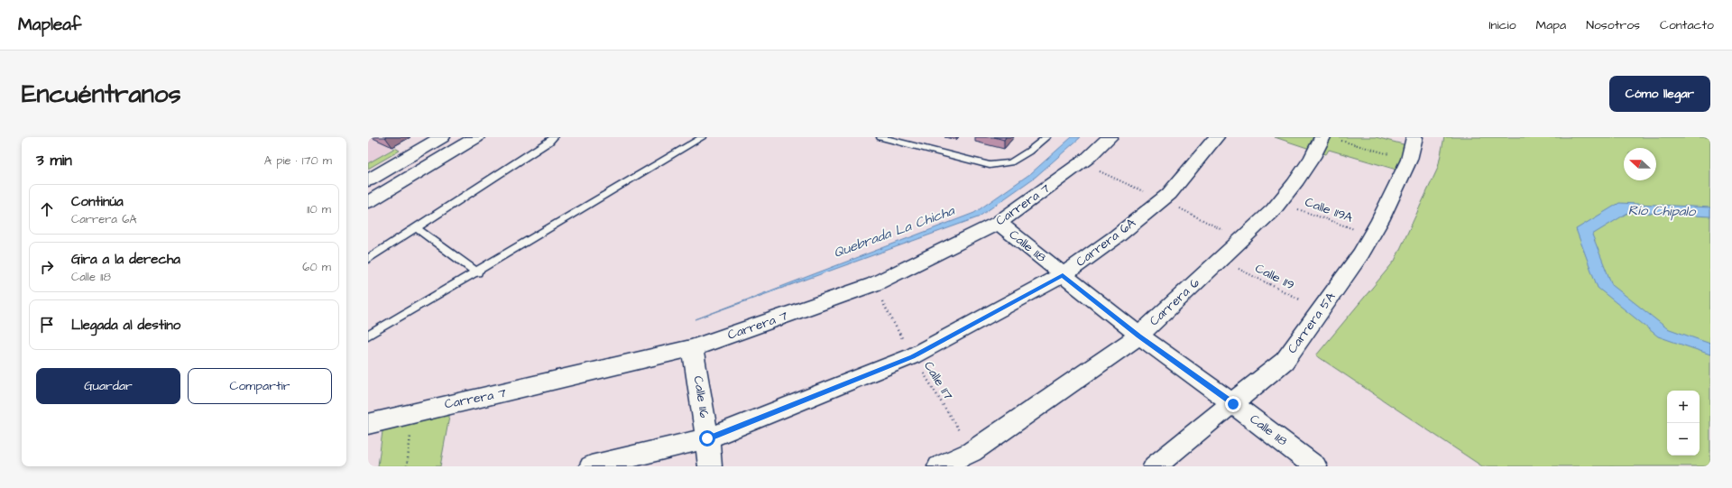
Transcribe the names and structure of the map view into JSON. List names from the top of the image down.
{
  "streets": {
    "street": [
      "Carrera 7",
      "Carrera 6A",
      "Calle 118",
      "Carrera 6",
      "Carrera 5A",
      "Calle 116"
    ],
    "path": ["Calle 119A", "Calle 119", "Calle 117"]
  },
  "crossings": [
    ["Carrera 7", "Calle 118"],
    ["Carrera 7", "Calle 117"],
    ["Carrera 7", "Calle 116"],
    ["Calle 119A", "Carrera 6"],
    ["Calle 119A", "Carrera 5A"],
    ["Carrera 6A", "Calle 118"],
    ["Carrera 6A", "Calle 117"],
    ["Carrera 6A", "Calle 116"],
    ["Calle 118", "Carrera 6"],
    ["Calle 118", "Carrera 5A"],
    ["Calle 119", "Carrera 6"],
    ["Calle 119", "Carrera 5A"],
    ["Carrera 6", "Calle 117"]
  ],
  "water": ["Río Chipalo", "Quebrada La Chicha"],
  "north": "left",
  "page": {
    "header": "Mapleaf",
    "nav": [
      "Inicio",
      "Mapa",
      "Nosotros",
      "Contacto"
    ],
    "buttons": [
      "Cómo llegar",
      ["Guardar", "Compartir"]
    ],
    "title": "Encuéntranos",
    "heading": ["3 min", "A pie · 170 m"],
    "list": [
      ["Continúa", "Carrera 6A", "110 m"],
      ["Gira a la derecha", "Calle 118", "60 m"],
      "Llegada al destino"
    ],
    "map_buttons": ["+", "−"]
  }
}
